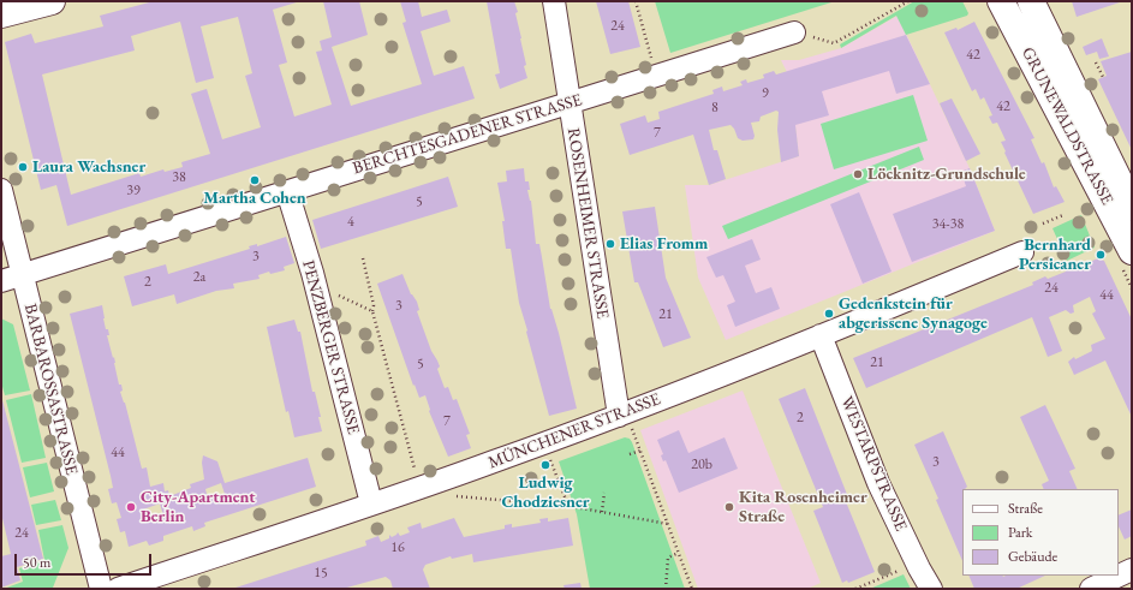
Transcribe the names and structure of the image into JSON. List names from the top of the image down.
{
  "streets": {
    "main road": ["GRUNEWALDSTRASSE"],
    "street": [
      "BERCHTESGADENER STRASSE",
      "ROSENHEIMER STRASSE",
      "PENZBERGER STRASSE",
      "BARBAROSSASTRASSE",
      "MÜNCHENER STRASSE",
      "WESTARPSTRASSE"
    ]
  },
  "crossings": [
    ["BERCHTESGADENER STRASSE", "ROSENHEIMER STRASSE"],
    ["BERCHTESGADENER STRASSE", "PENZBERGER STRASSE"],
    ["BERCHTESGADENER STRASSE", "BARBAROSSASTRASSE"],
    ["ROSENHEIMER STRASSE", "MÜNCHENER STRASSE"],
    ["PENZBERGER STRASSE", "MÜNCHENER STRASSE"],
    ["MÜNCHENER STRASSE", "WESTARPSTRASSE"]
  ],
  "places": [
    "Laura Wachsner",
    "Löcknitz-Grundschule",
    "Martha Cohen",
    "Elias Fromm",
    "Bernhard Persicaner",
    "Gedenkstein für abgerissene Synagoge",
    "Ludwig Chodziesner",
    "City-Apartment Berlin",
    "Kita Rosenheimer Straße"
  ],
  "house_numbers": [
    "24",
    "42",
    "9",
    "42",
    "8",
    "7",
    "38",
    "39",
    "5",
    "4",
    "34-38",
    "3",
    "2a",
    "2",
    "24",
    "44",
    "3",
    "21",
    "21",
    "5",
    "2",
    "7",
    "44",
    "3",
    "20b",
    "24",
    "16",
    "15"
  ],
  "legend": ["Straße", "Park", "Gebäude"],
  "scale_bar": "50 m"
}
